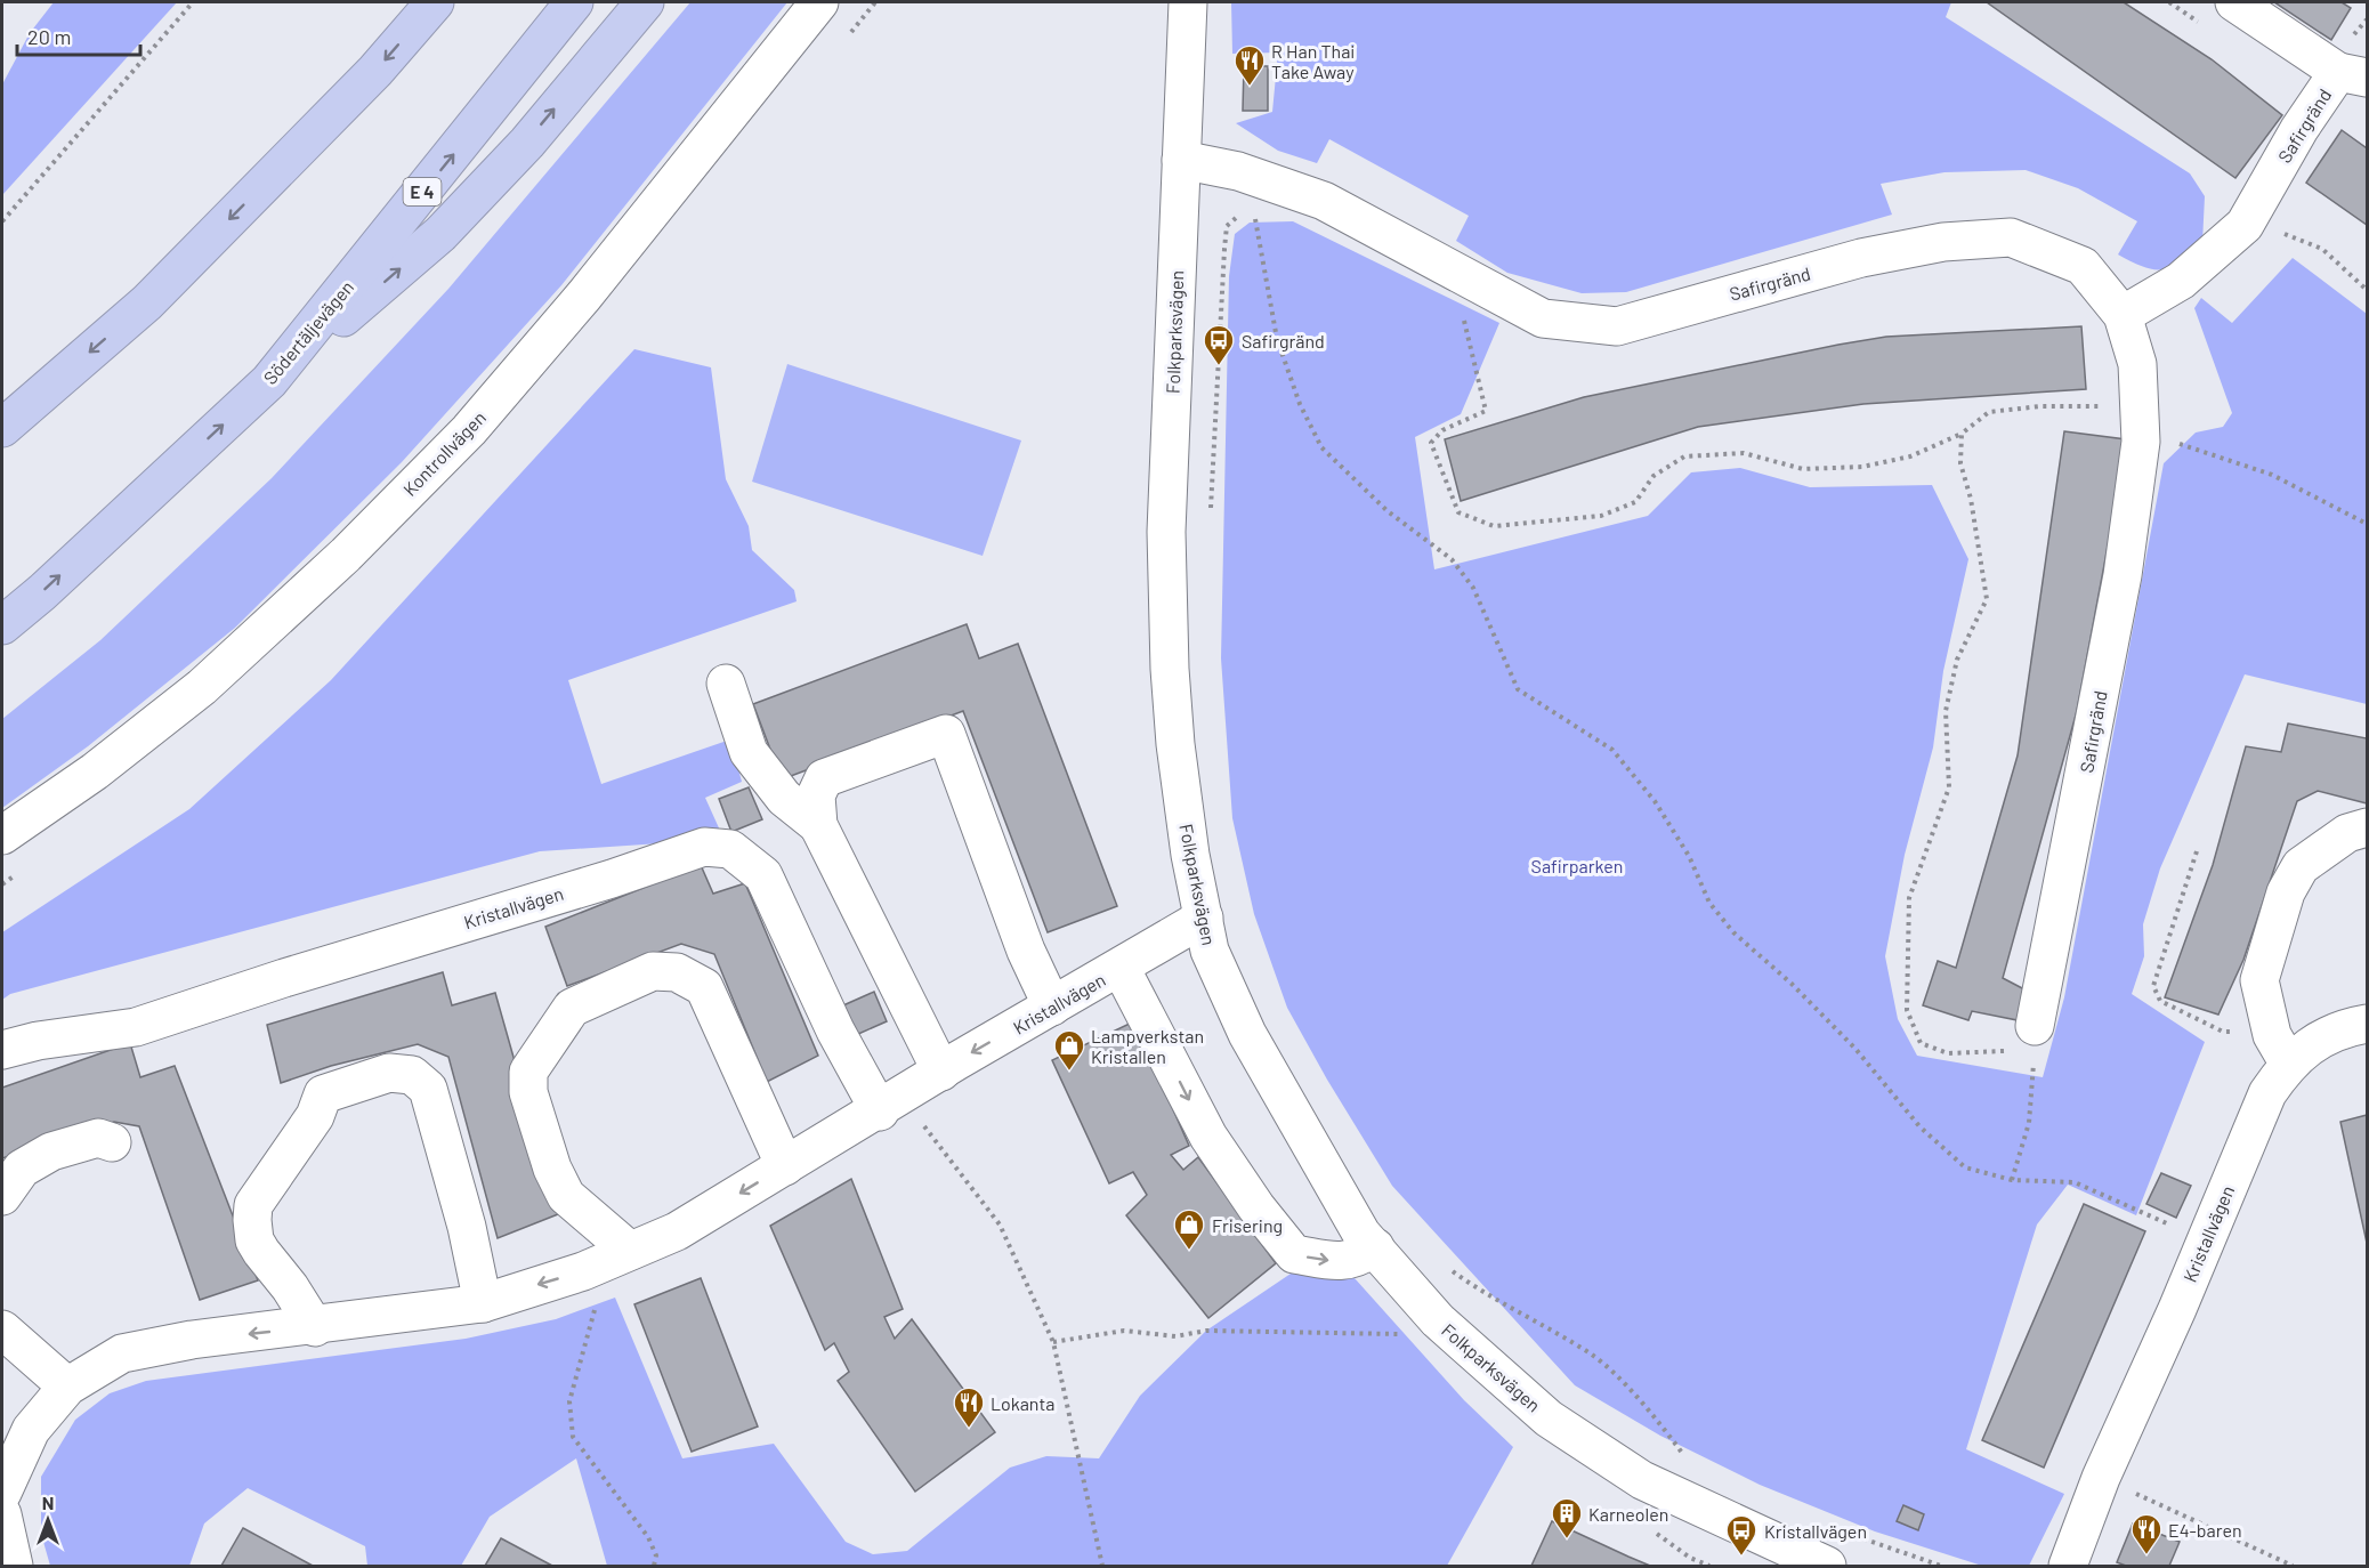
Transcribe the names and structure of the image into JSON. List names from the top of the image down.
{
  "streets": {
    "highway": ["E 4", "Södertäljevägen"],
    "street": [
      "Safirgränd",
      "Folkparksvägen",
      "Kontrollvägen",
      "Kristallvägen"
    ]
  },
  "crossings": [
    ["Safirgränd", "Folkparksvägen"],
    ["Folkparksvägen", "Kristallvägen"]
  ],
  "parks": ["Safirparken"],
  "places": {
    "restaurant": ["R Han Thai Take Away", "Lokanta", "E4-baren"],
    "bus stop": ["Safirgränd", "Kristallvägen"],
    "shop": ["Lampverkstan Kristallen", "Frisering"],
    "building": ["Karneolen"]
  },
  "scale_bar": "20 m",
  "north": "top"
}
